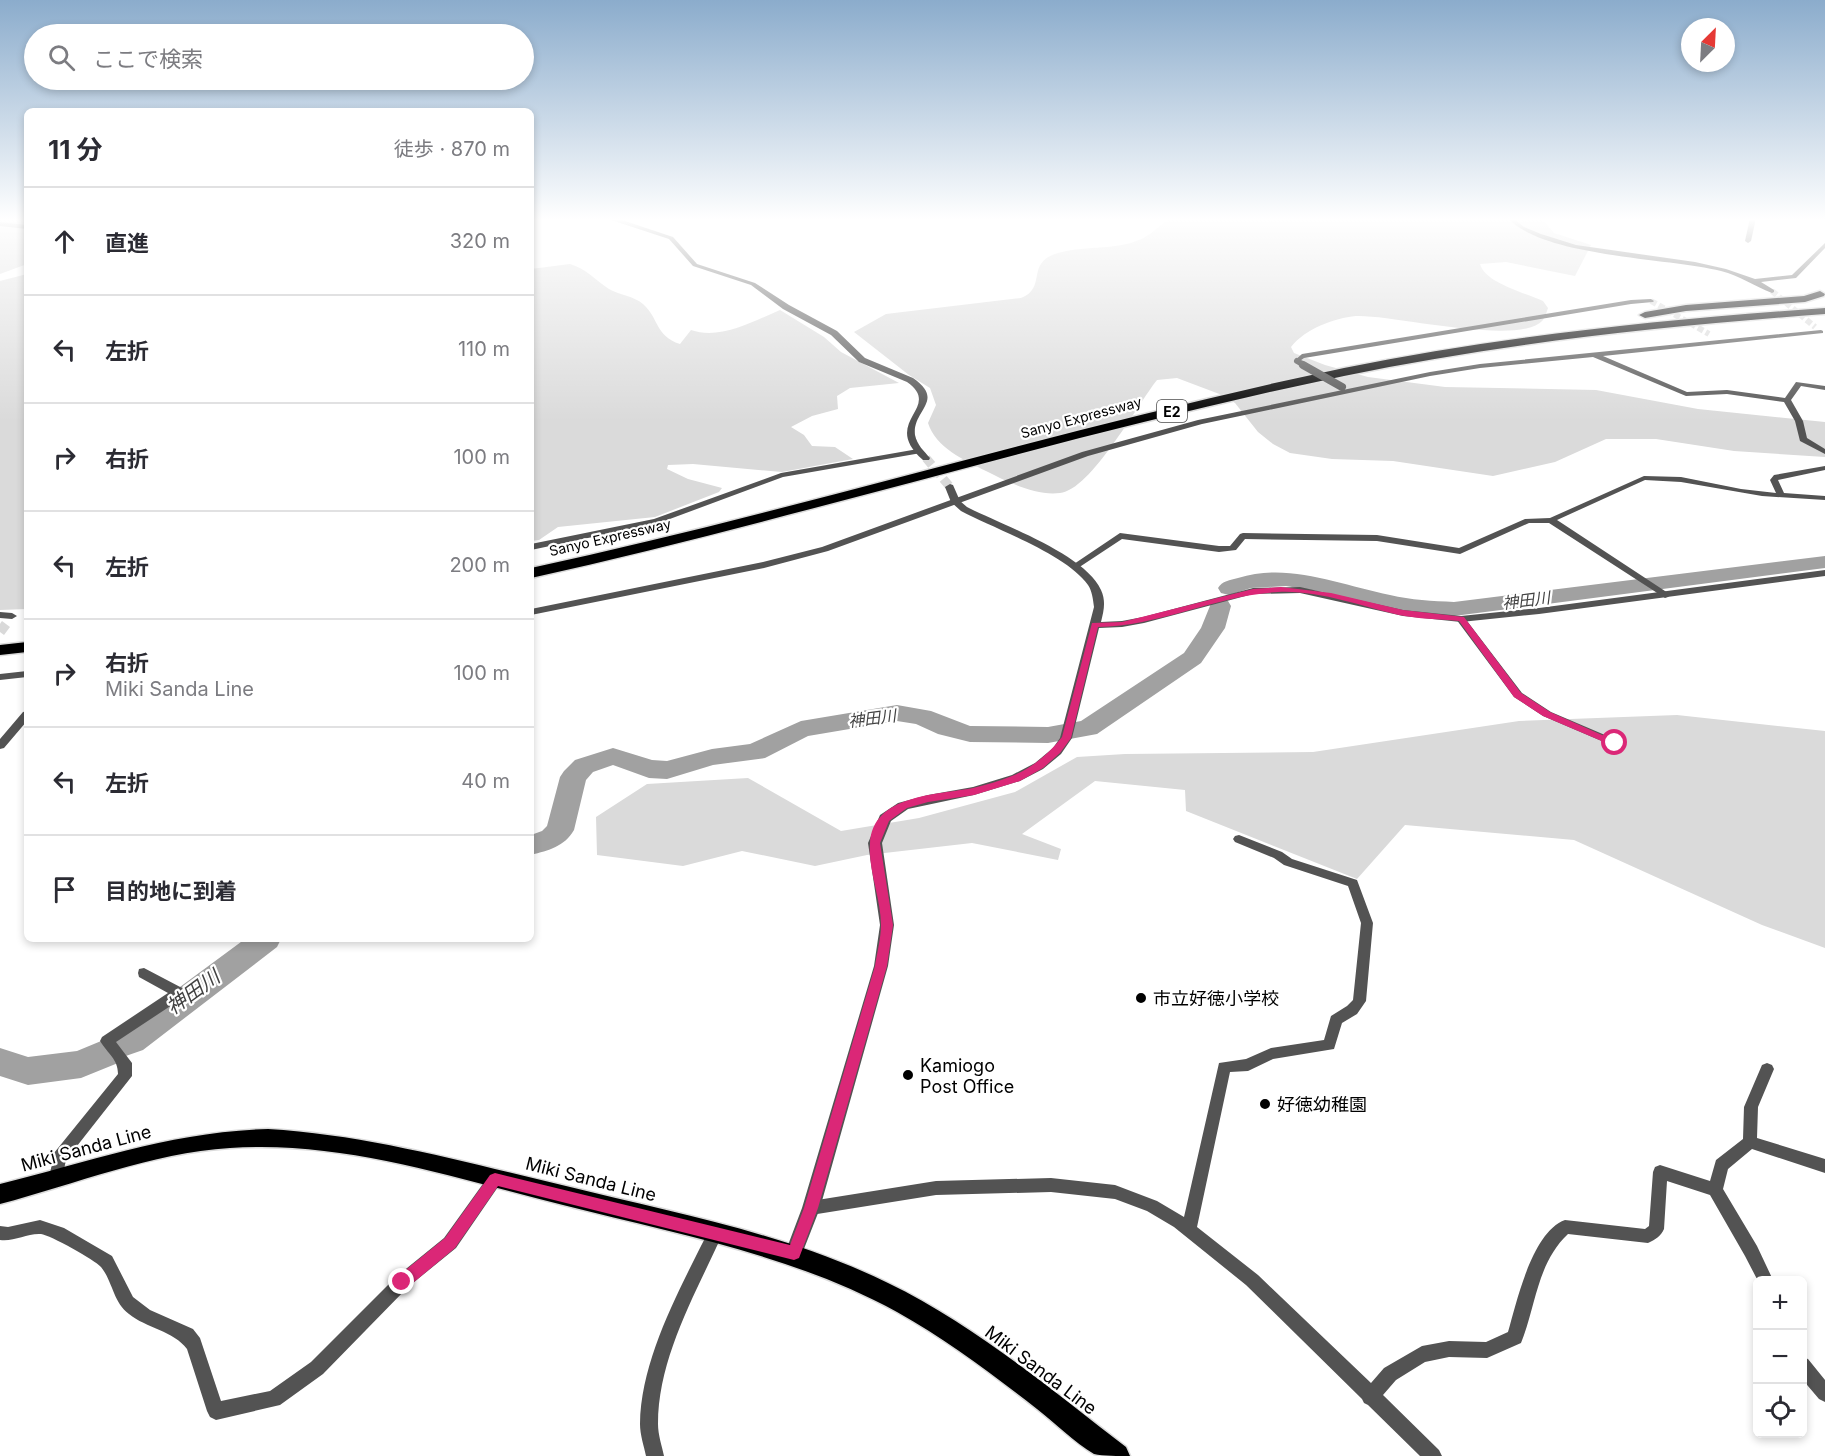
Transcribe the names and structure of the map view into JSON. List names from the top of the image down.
{
  "streets": {
    "highway": ["E2", "Sanyo Expressway"],
    "main road": ["Miki Sanda Line"]
  },
  "water": ["神田川"],
  "places": ["市立好徳小学校", "Kamiogo Post Office", "好徳幼稚園"],
  "north": "top right",
  "page": {
    "search": "ここで検索",
    "heading": ["11 分", "徒歩 · 870 m"],
    "list": [
      ["直進", "320 m"],
      ["左折", "110 m"],
      ["右折", "100 m"],
      ["左折", "200 m"],
      ["右折", "Miki Sanda Line", "100 m"],
      ["左折", "40 m"],
      "目的地に到着"
    ],
    "map_buttons": ["+", "−"]
  }
}
